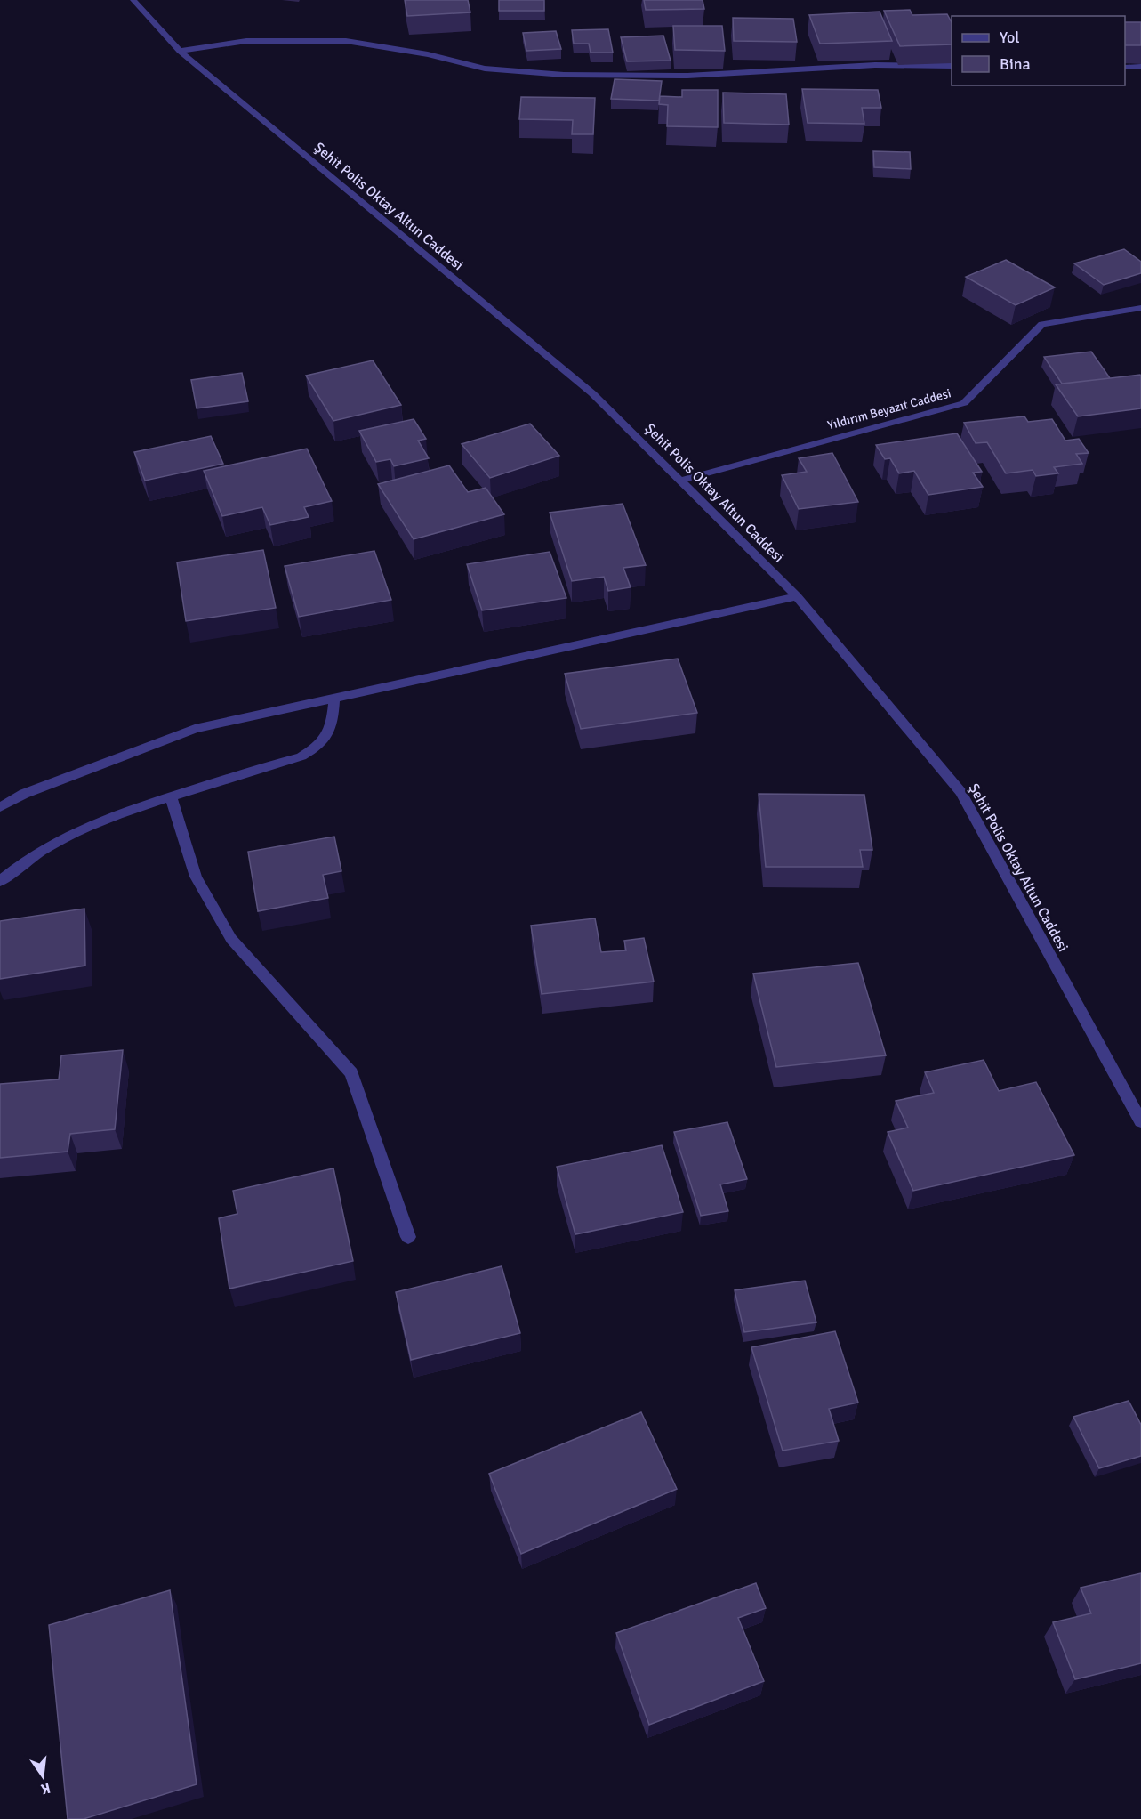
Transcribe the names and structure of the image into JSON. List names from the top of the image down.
{
  "streets": {
    "street": ["Şehit Polis Oktay Altun Caddesi", "Yıldırım Beyazıt Caddesi"]
  },
  "crossings": [
    ["Şehit Polis Oktay Altun Caddesi", "Yıldırım Beyazıt Caddesi"]
  ],
  "legend": ["Yol", "Bina"],
  "north": "bottom"
}
